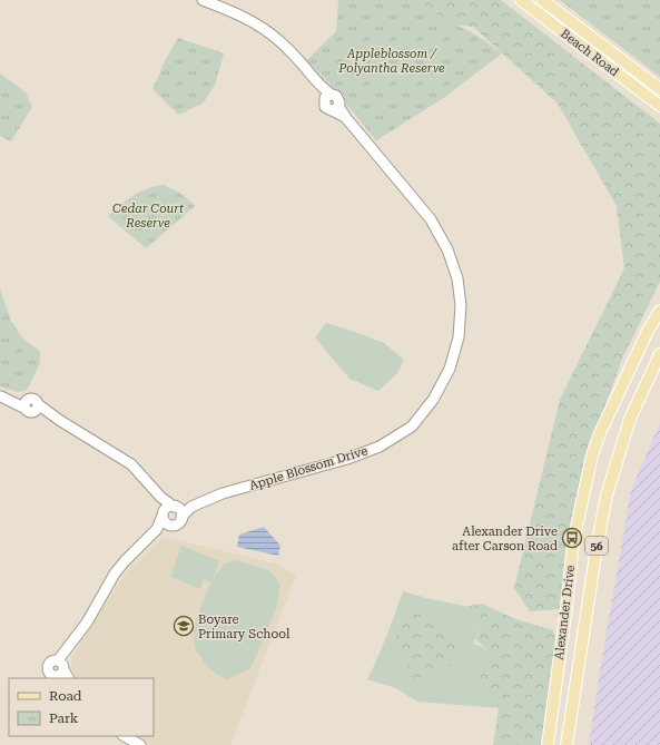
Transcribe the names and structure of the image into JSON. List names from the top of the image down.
{
  "streets": {
    "main road": ["Beach Road", "56", "Alexander Drive"],
    "street": ["Apple Blossom Drive"]
  },
  "parks": ["Appleblossom / Polyantha Reserve", "Cedar Court Reserve"],
  "places": {
    "bus stop": ["Alexander Drive after Carson Road"],
    "school or university": ["Boyare Primary School"]
  },
  "legend": ["Road", "Park"]
}
